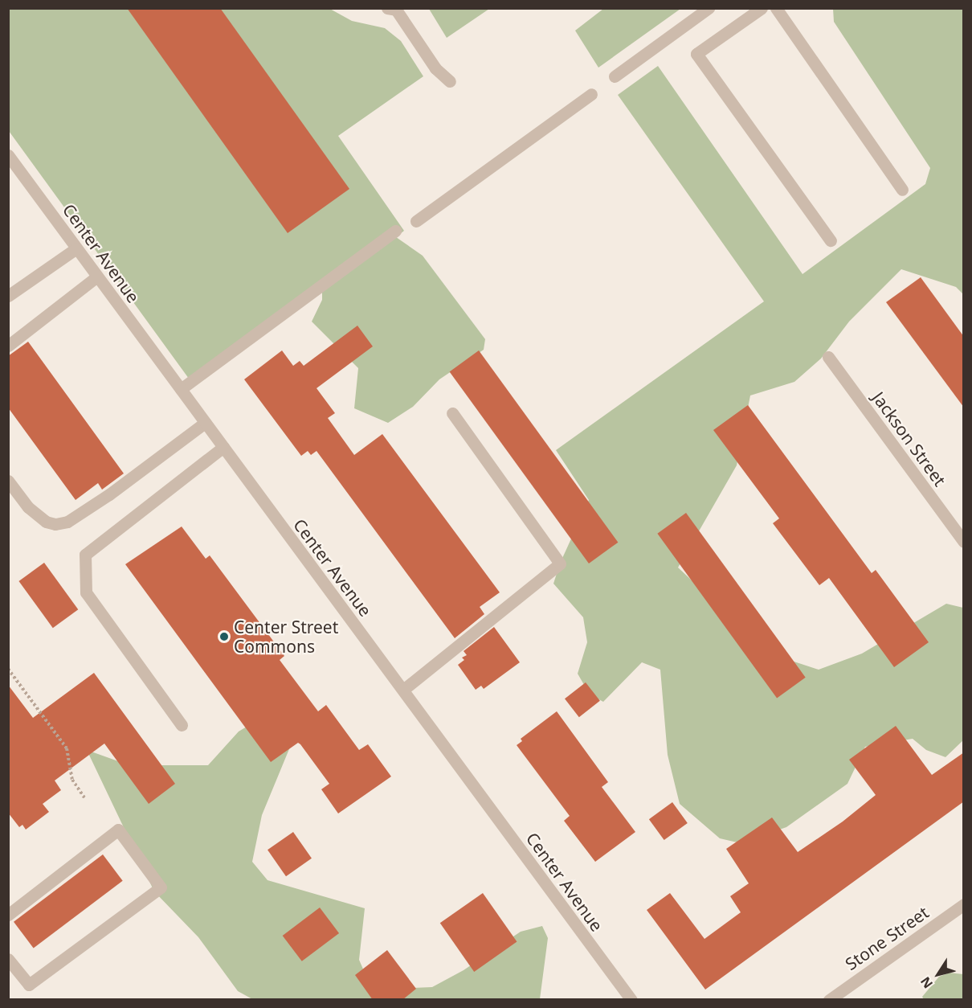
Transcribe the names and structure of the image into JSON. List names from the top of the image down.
{
  "streets": {
    "street": ["Center Avenue", "Jackson Street", "Stone Street"]
  },
  "places": ["Center Street Commons"],
  "north": "bottom left"
}
